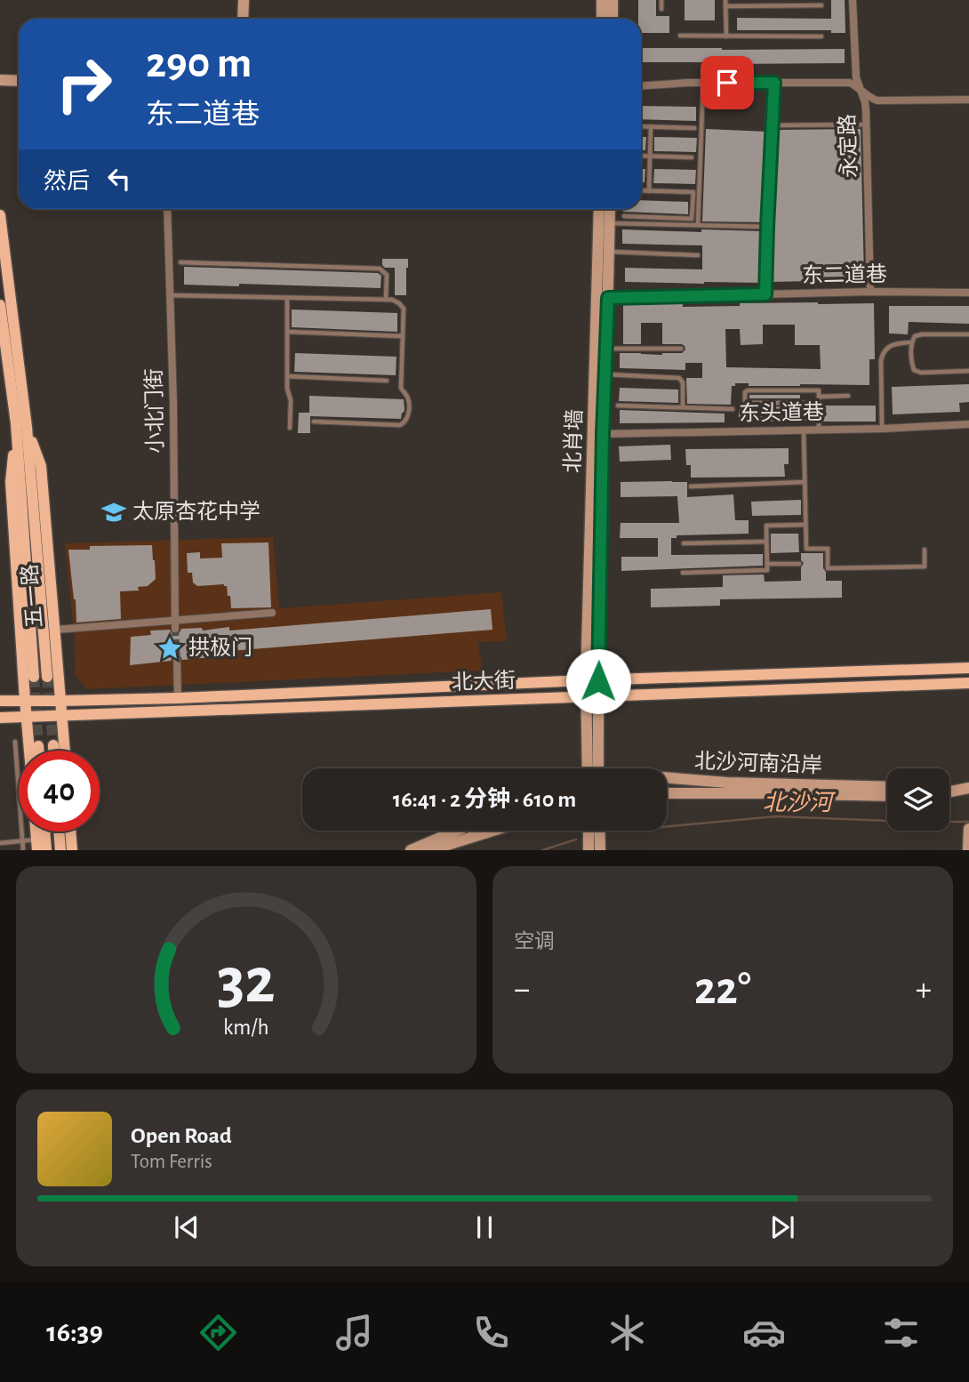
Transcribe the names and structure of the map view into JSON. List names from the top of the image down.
{
  "streets": {
    "main road": ["五一路", "北大街"],
    "street": [
      "永定路",
      "东二道巷",
      "小北门街",
      "东头道巷",
      "北肖墙",
      "北沙河南沿岸"
    ]
  },
  "crossings": [
    ["永定路", "东二道巷"],
    ["东头道巷", "北肖墙"],
    ["五一路", "北大街"]
  ],
  "water": ["北沙河"],
  "places": {
    "school or university": ["太原杏花中学"],
    "place": ["拱极门"]
  },
  "page": {
    "turn": ["290 m", "东二道巷"],
    "then": "然后",
    "limit": "40",
    "trip": "16:41 · 2 分钟 · 610 m",
    "tile": "空调",
    "heat": ["−", "22°", "+"],
    "song": ["Open Road", "Tom Ferris"],
    "tabs": "16:39",
    "gauge": ["32", "km/h"]
  }
}
